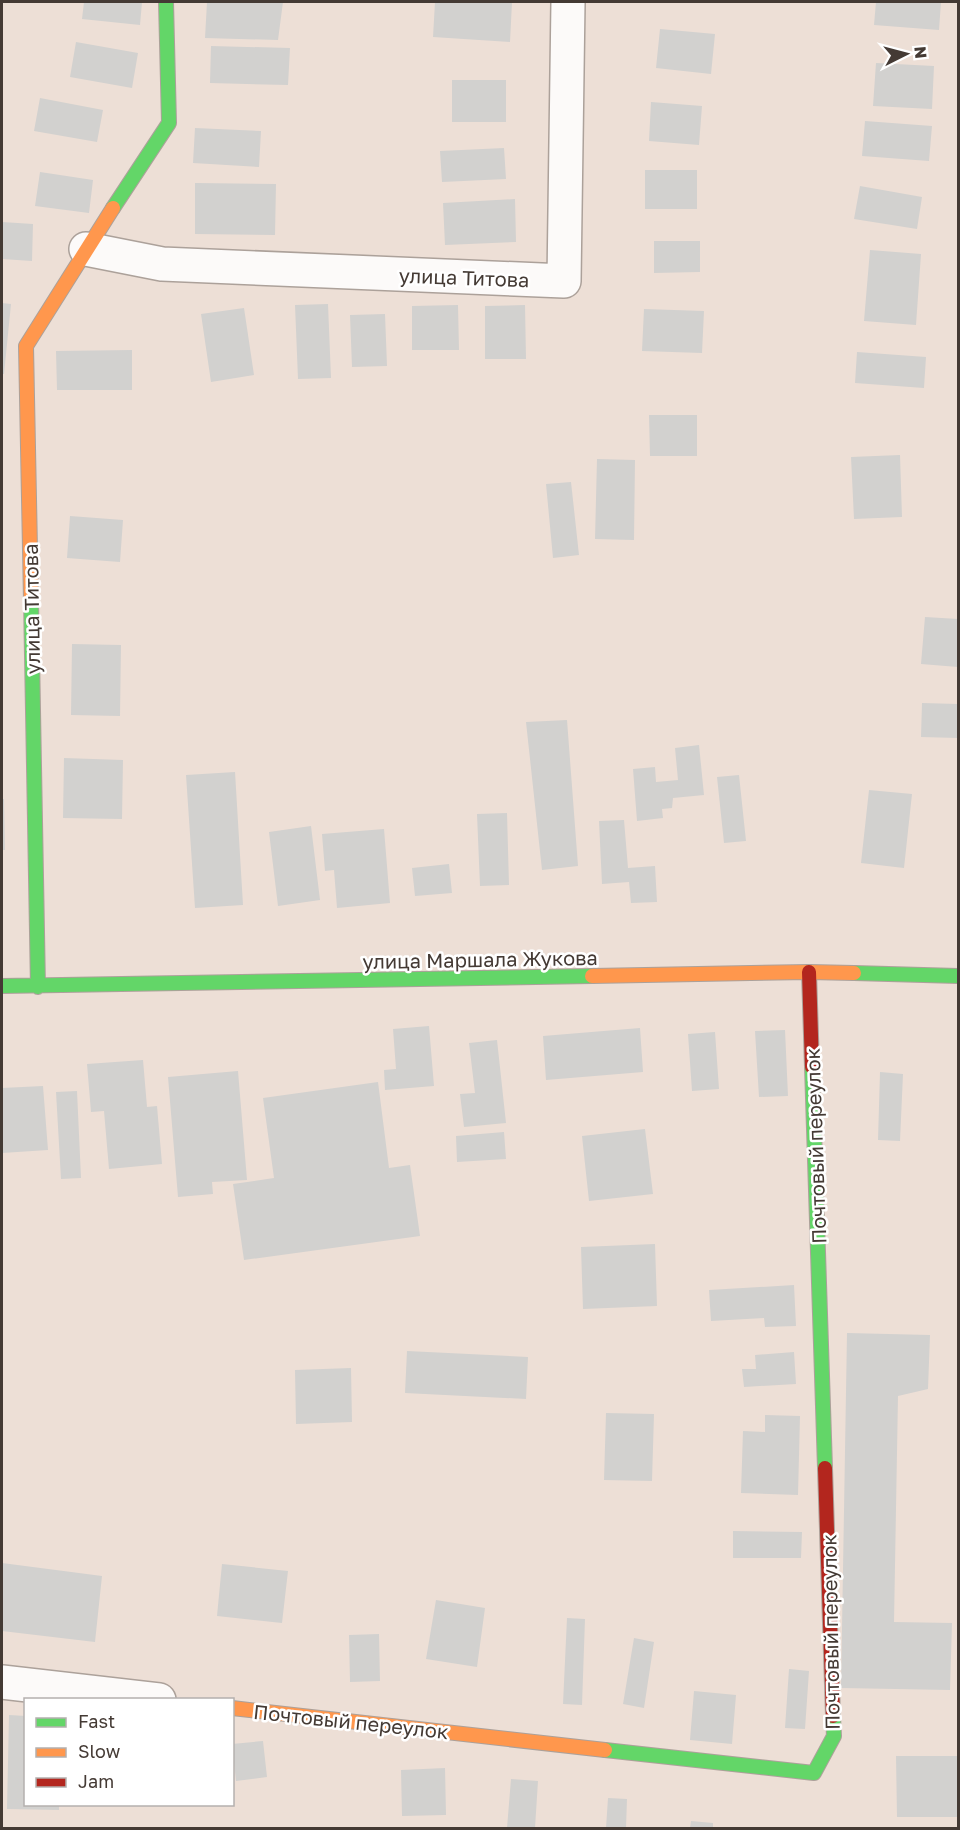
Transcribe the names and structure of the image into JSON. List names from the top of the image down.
{
  "streets": {
    "street": ["улица Титова", "улица Маршала Жукова", "Почтовый переулок"]
  },
  "crossings": [
    ["улица Титова", "улица Маршала Жукова"],
    ["улица Маршала Жукова", "Почтовый переулок"]
  ],
  "legend": ["Fast", "Slow", "Jam"],
  "north": "right"
}
